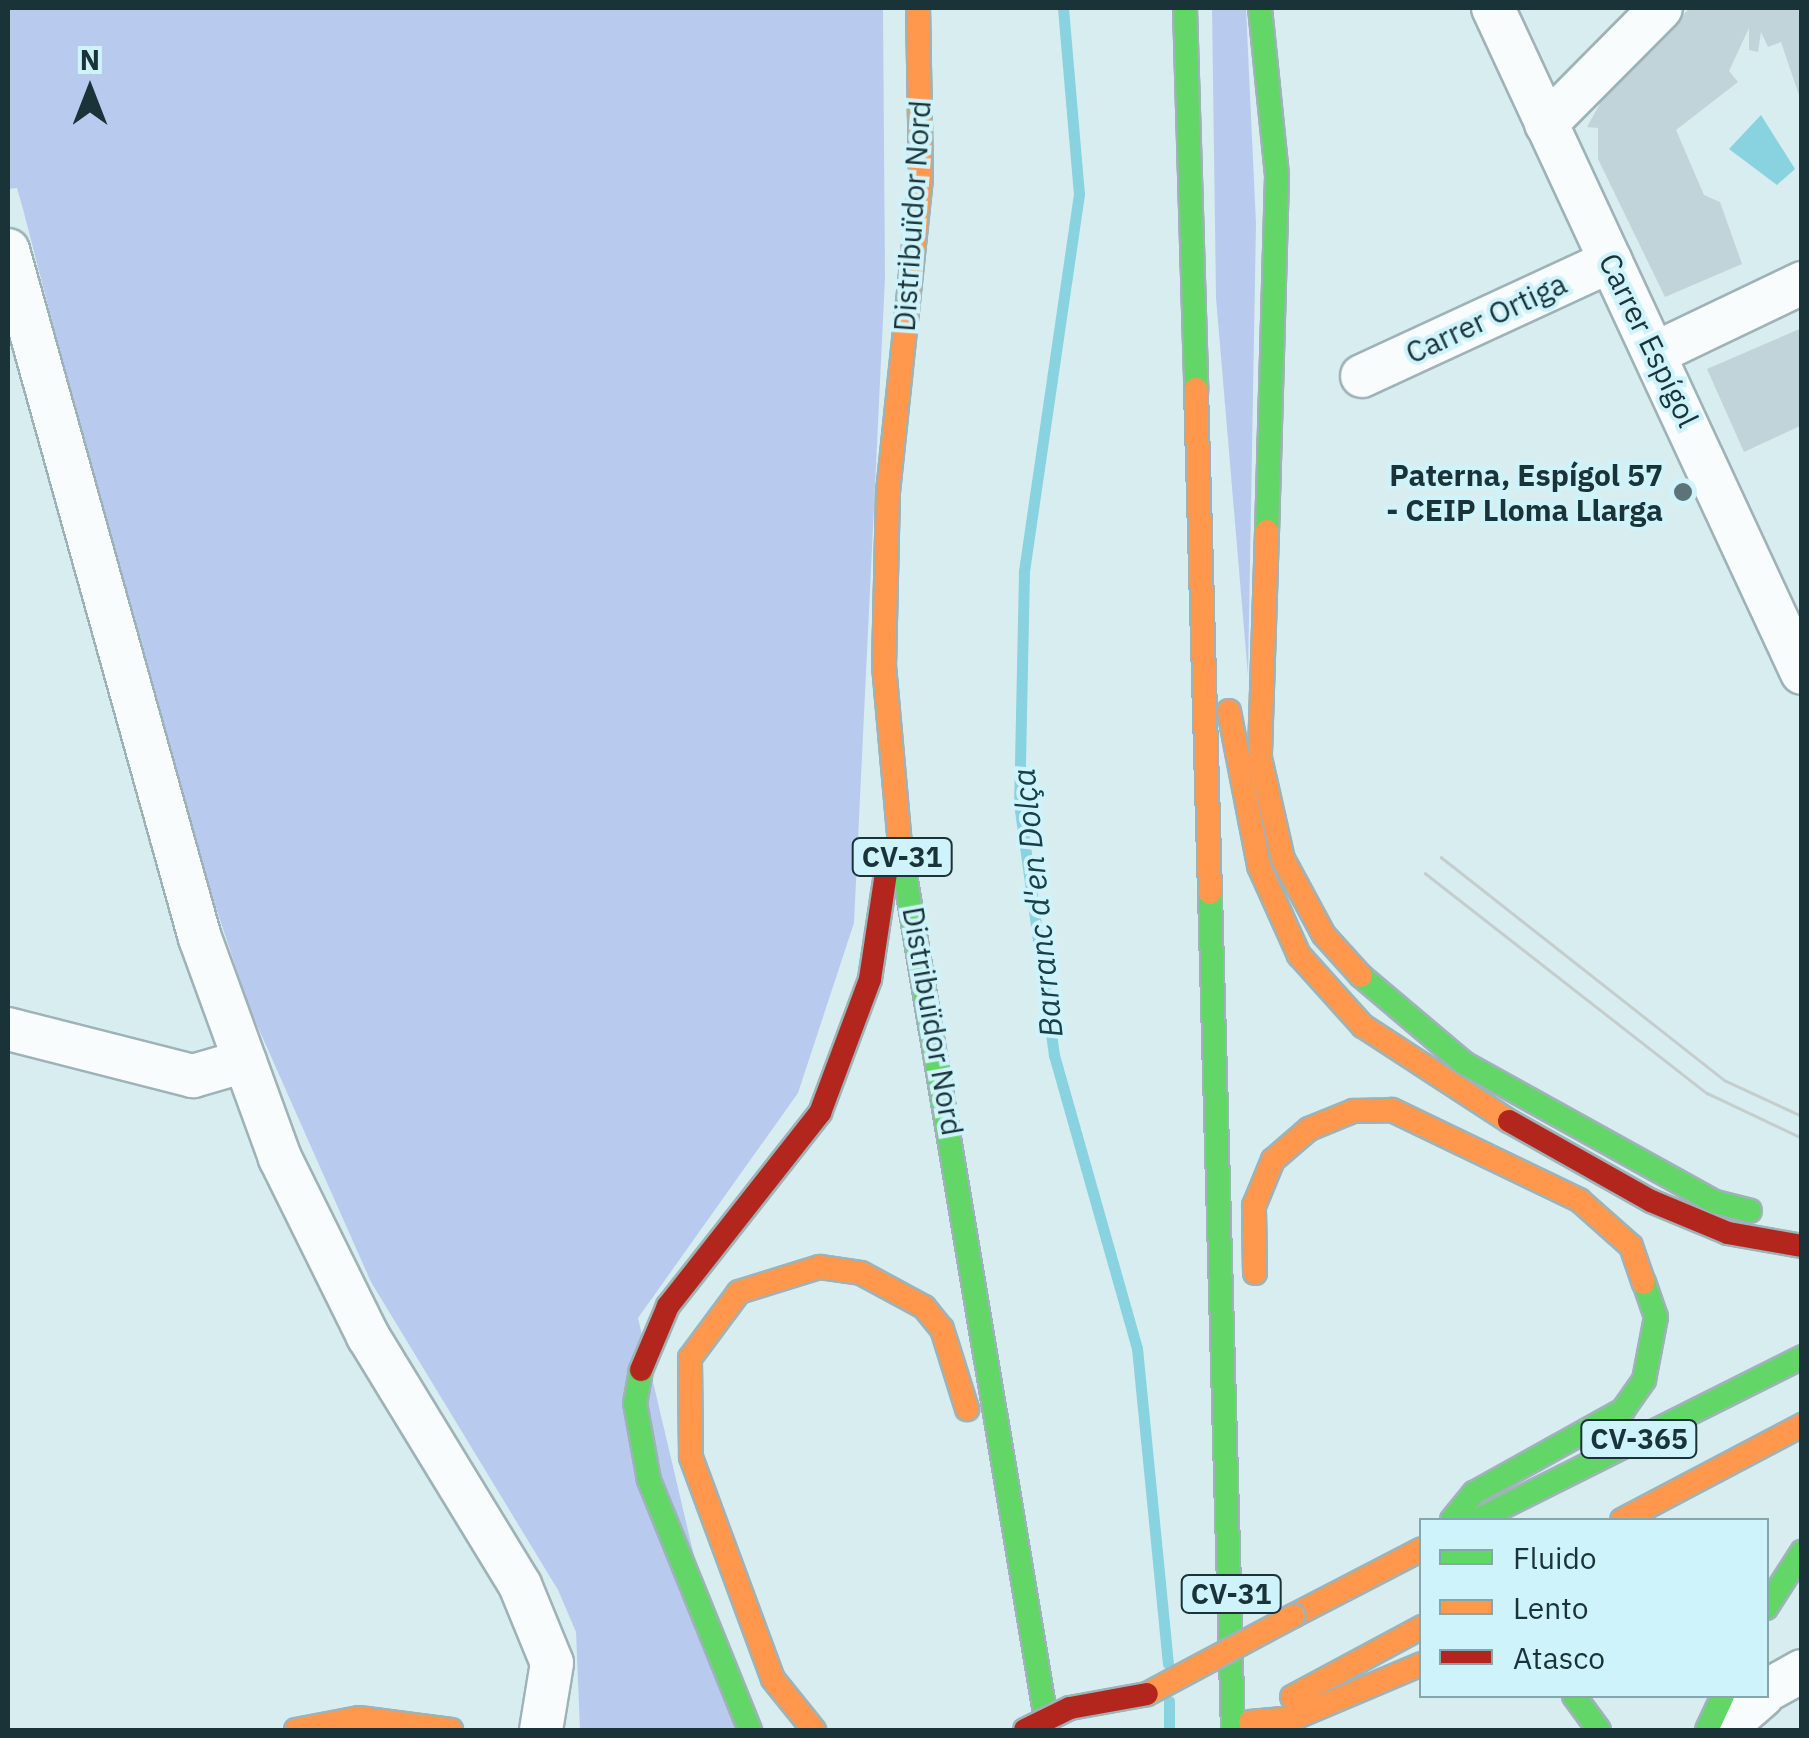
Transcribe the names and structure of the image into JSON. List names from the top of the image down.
{
  "streets": {
    "main road": ["Distribuïdor Nord", "CV-31", "CV-365"],
    "street": ["Carrer Ortiga", "Carrer Espígol"]
  },
  "crossings": [
    ["Carrer Ortiga", "Carrer Espígol"]
  ],
  "water": ["Barranc d'en Dolça"],
  "places": ["Paterna, Espígol 57 - CEIP Lloma Llarga"],
  "legend": ["Fluido", "Lento", "Atasco"],
  "north": "top"
}
